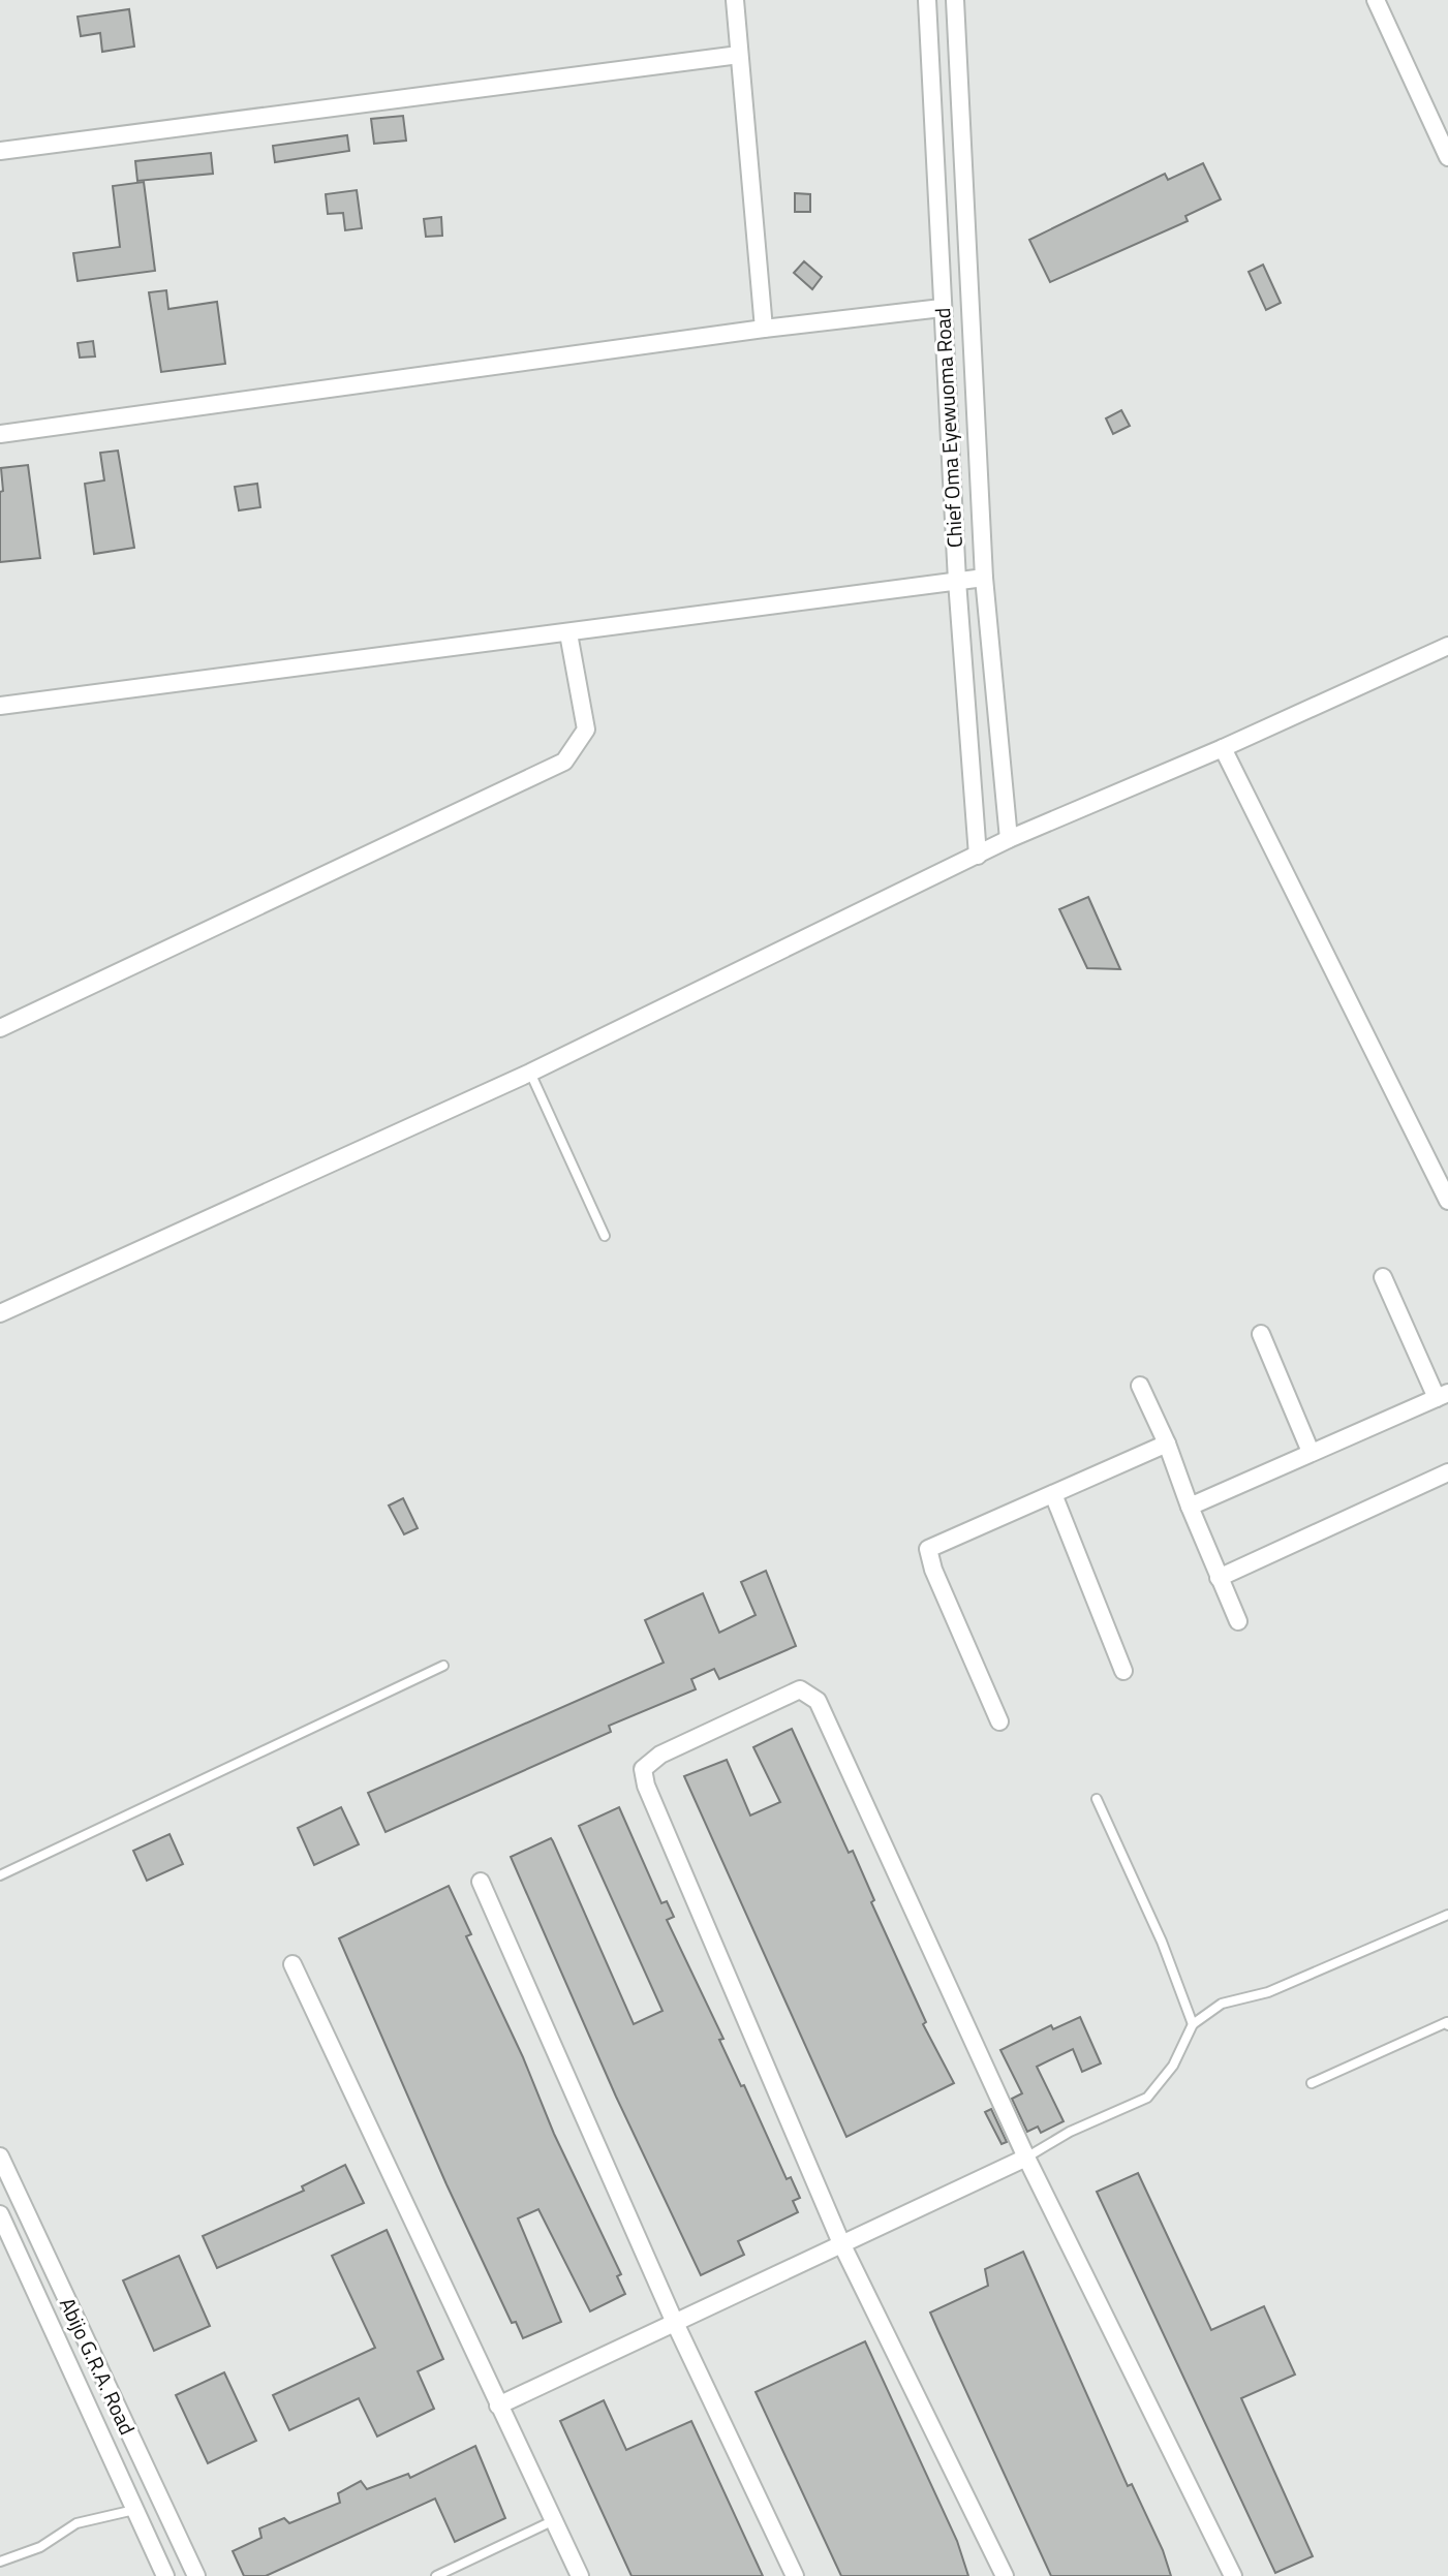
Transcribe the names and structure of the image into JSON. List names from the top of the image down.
{
  "streets": {
    "street": ["Chief Oma Eyewuoma Road", "Abijo G.R.A. Road"]
  }
}
